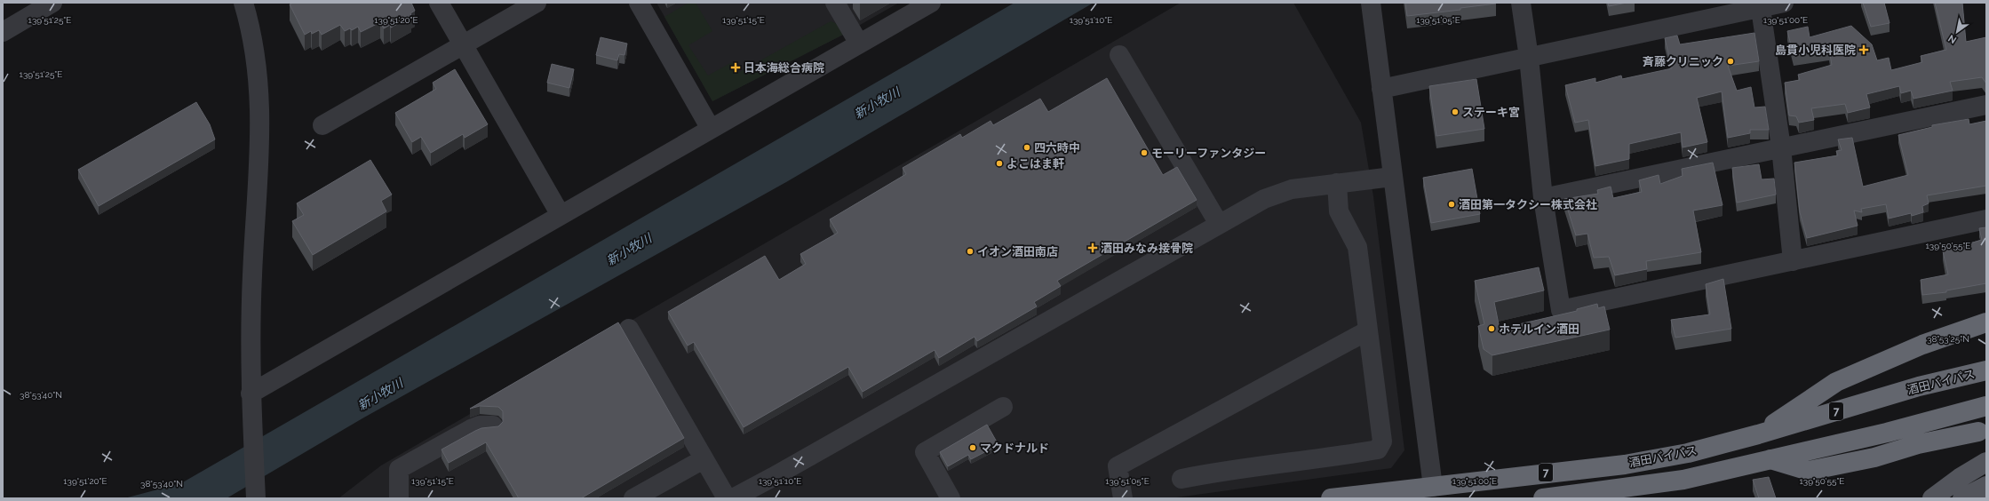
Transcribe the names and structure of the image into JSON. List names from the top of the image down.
{
  "streets": {
    "highway": ["酒田バイパス", "7"]
  },
  "water": ["新小牧川"],
  "places": {
    "health": ["島貫小児科医院", "日本海総合病院", "酒田みなみ接骨院"],
    "other": [
      "斉藤クリニック",
      "ステーキ宮",
      "四六時中",
      "モーリーファンタジー",
      "よこはま軒",
      "酒田第一タクシー株式会社",
      "イオン酒田南店",
      "ホテルイン酒田",
      "マクドナルド"
    ]
  },
  "north": "bottom left",
  "coordinates": [
    "139°51'25\"E",
    "139°51'20\"E",
    "139°51'15\"E",
    "139°51'10\"E",
    "139°51'05\"E",
    "139°51'00\"E",
    "139°50'55\"E",
    "38°53'25\"N",
    "38°53'40\"N"
  ]
}
